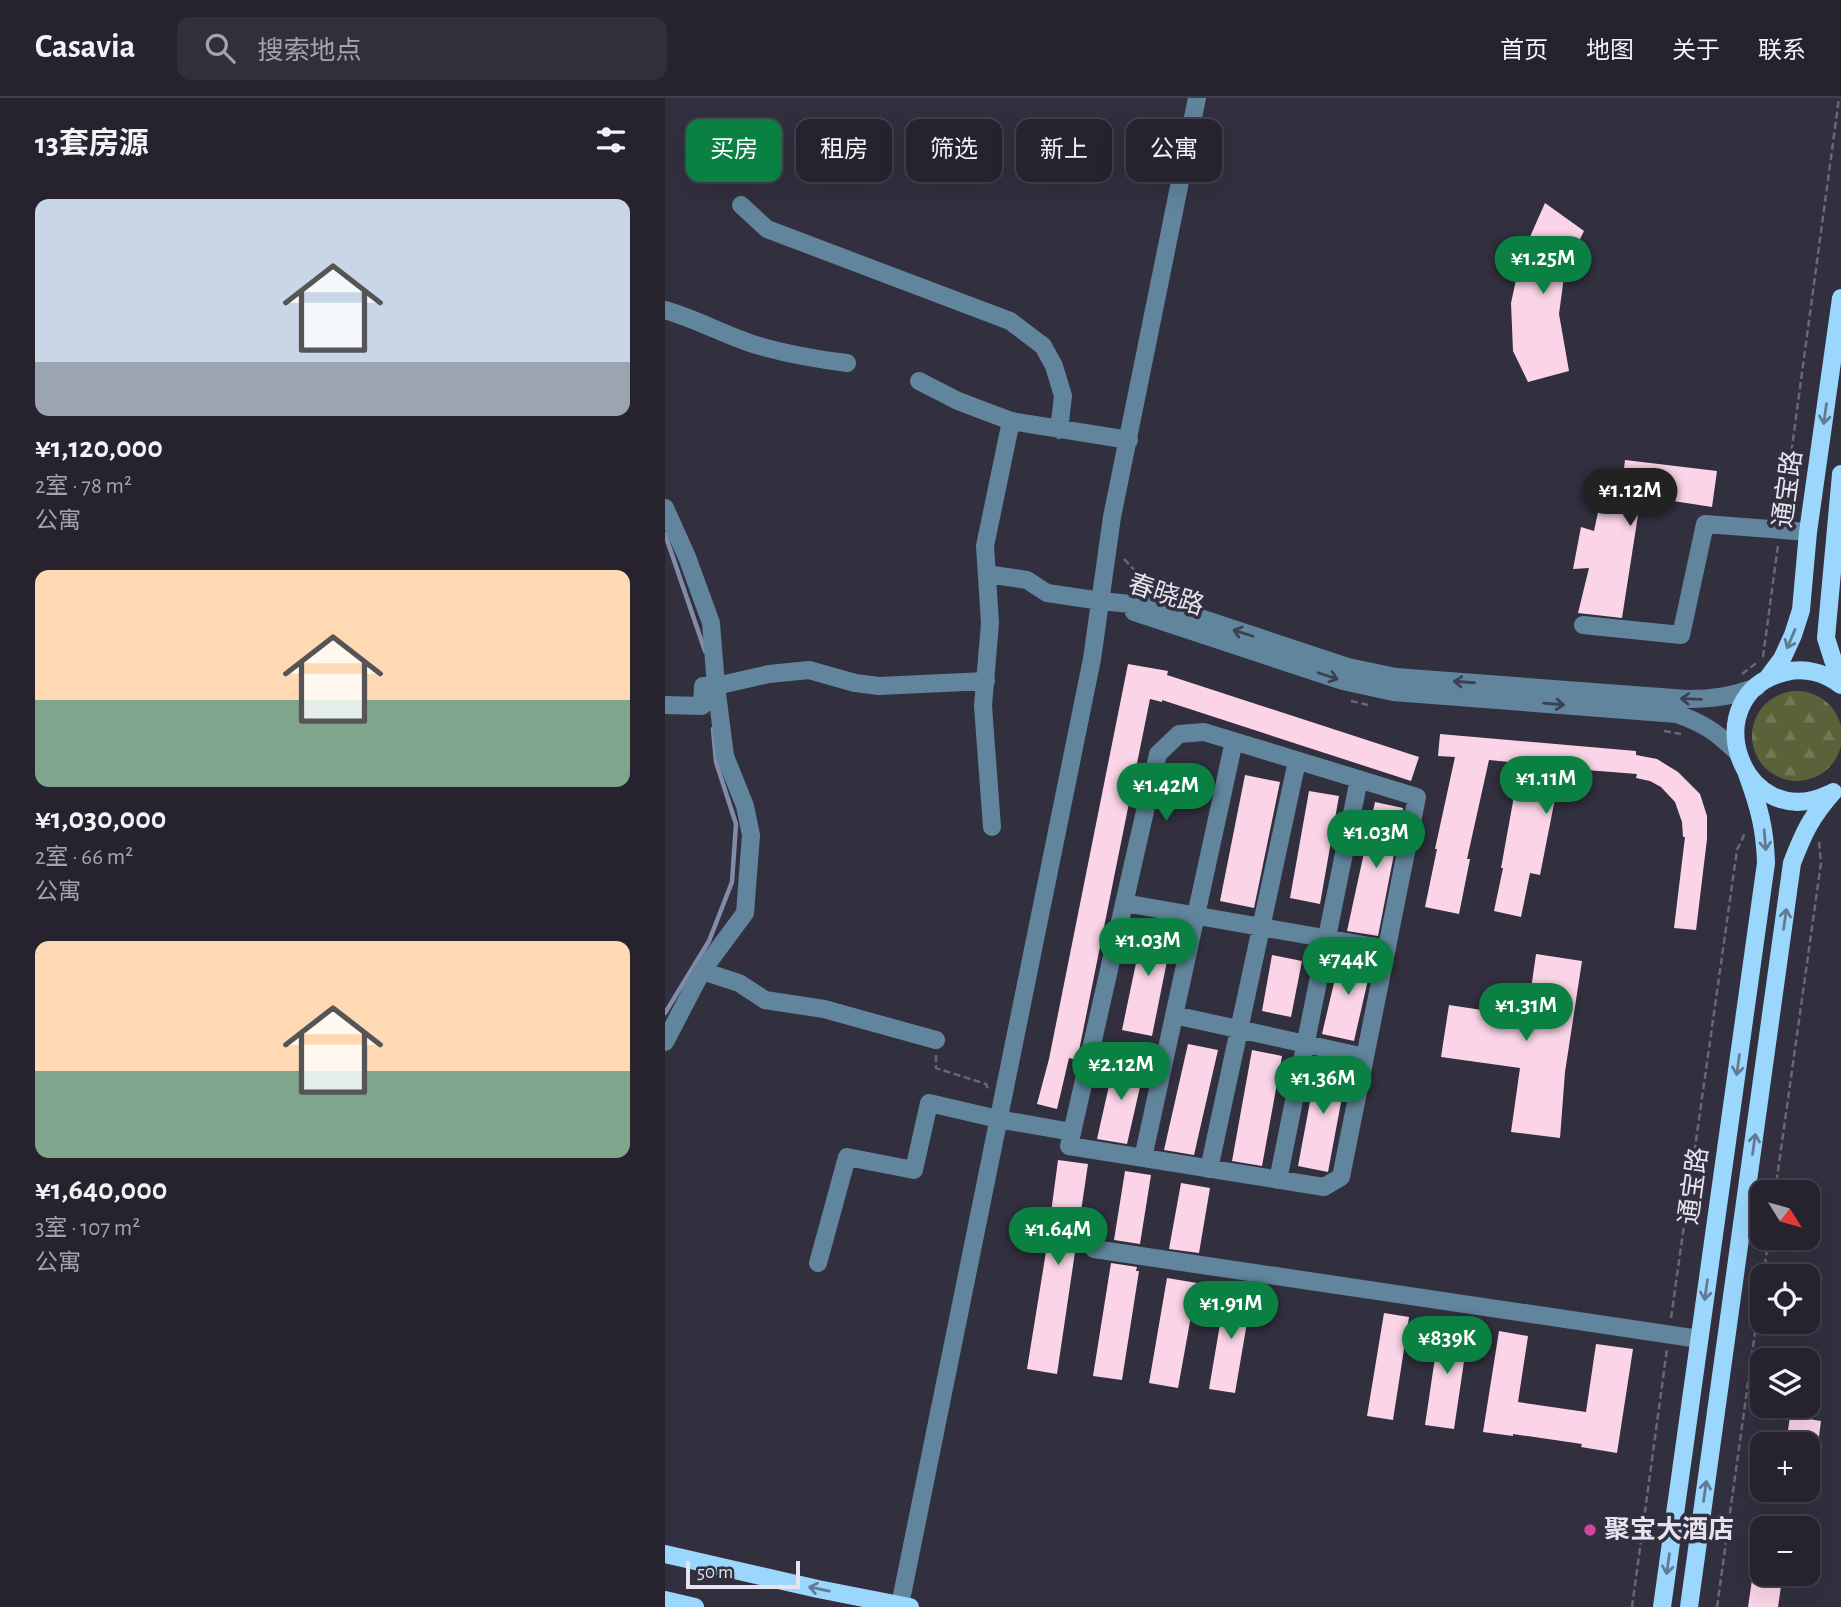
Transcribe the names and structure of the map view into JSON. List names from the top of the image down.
{
  "streets": {
    "main road": ["通宝路"],
    "street": ["春晓路"]
  },
  "crossings": [
    ["通宝路", "春晓路"]
  ],
  "places": ["聚宝大酒店"],
  "scale_bar": "50 m",
  "north": "bottom right",
  "page": {
    "header": "Casavia",
    "search": "搜索地点",
    "nav": [
      "首页",
      "地图",
      "关于",
      "联系"
    ],
    "heading": "13套房源",
    "chip": [
      "买房",
      "租房",
      "筛选",
      "新上",
      "公寓"
    ],
    "list": [
      {
        "name": "¥1,120,000",
        "note": "2室 · 78 m² · 公寓"
      },
      {
        "name": "¥1,030,000",
        "note": "2室 · 66 m² · 公寓"
      },
      {
        "name": "¥1,640,000",
        "note": "3室 · 107 m² · 公寓"
      }
    ],
    "price": [
      "¥1.25M",
      "¥1.12M",
      "¥1.11M",
      "¥1.42M",
      "¥1.03M",
      "¥1.03M",
      "¥744K",
      "¥1.31M",
      "¥2.12M",
      "¥1.36M",
      "¥1.64M",
      "¥1.91M",
      "¥839K"
    ],
    "map_buttons": ["+", "−"],
    "scale": "50 m"
  }
}
